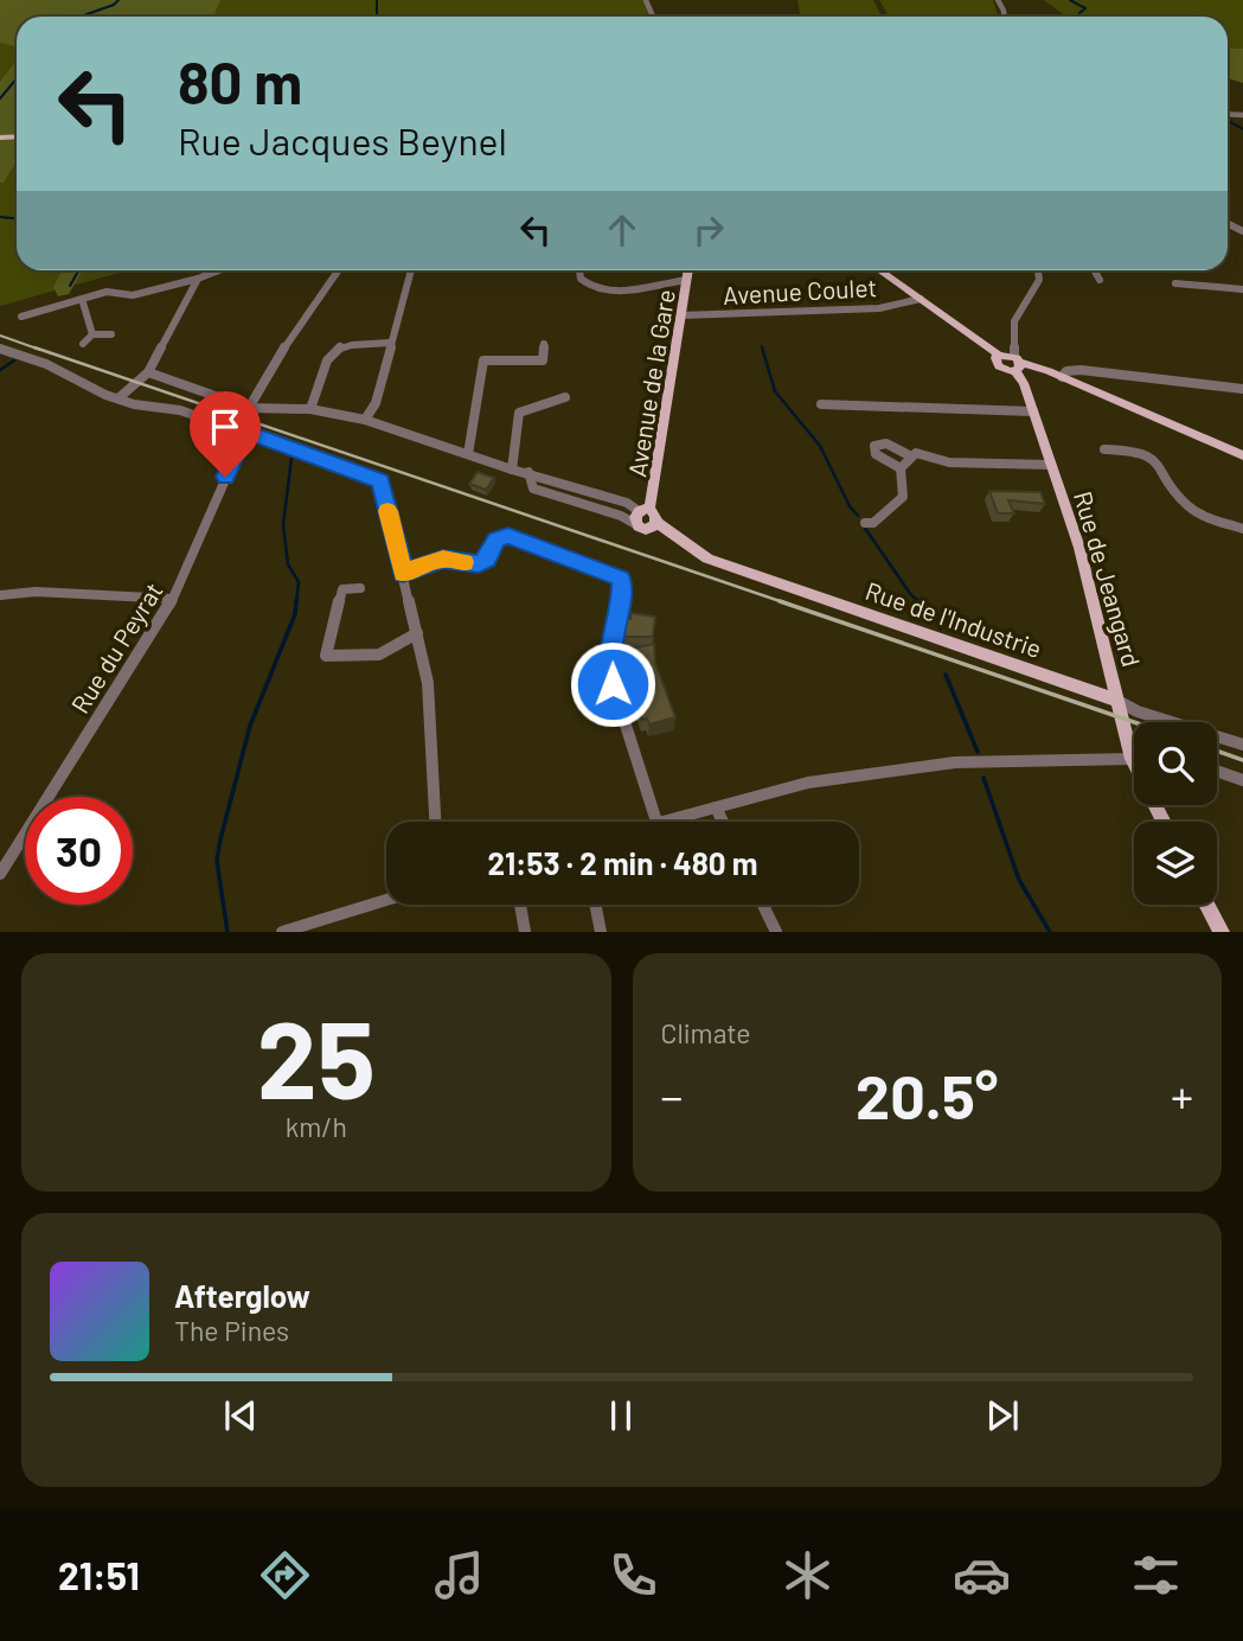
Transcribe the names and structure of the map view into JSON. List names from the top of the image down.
{
  "streets": {
    "main road": ["Avenue de la Gare", "Rue de Jeangard", "Rue de l'Industrie"],
    "street": ["Avenue Coulet", "Rue du Peyrat"]
  },
  "crossings": [
    ["Avenue Coulet", "Avenue de la Gare"],
    ["Avenue de la Gare", "Rue de l'Industrie"],
    ["Rue de Jeangard", "Rue de l'Industrie"]
  ],
  "page": {
    "turn": ["80 m", "Rue Jacques Beynel"],
    "limit": "30",
    "trip": "21:53 · 2 min · 480 m",
    "tile": [
      ["25", "km/h"],
      "Climate"
    ],
    "heat": ["−", "20.5°", "+"],
    "song": ["Afterglow", "The Pines"],
    "tabs": "21:51"
  }
}
